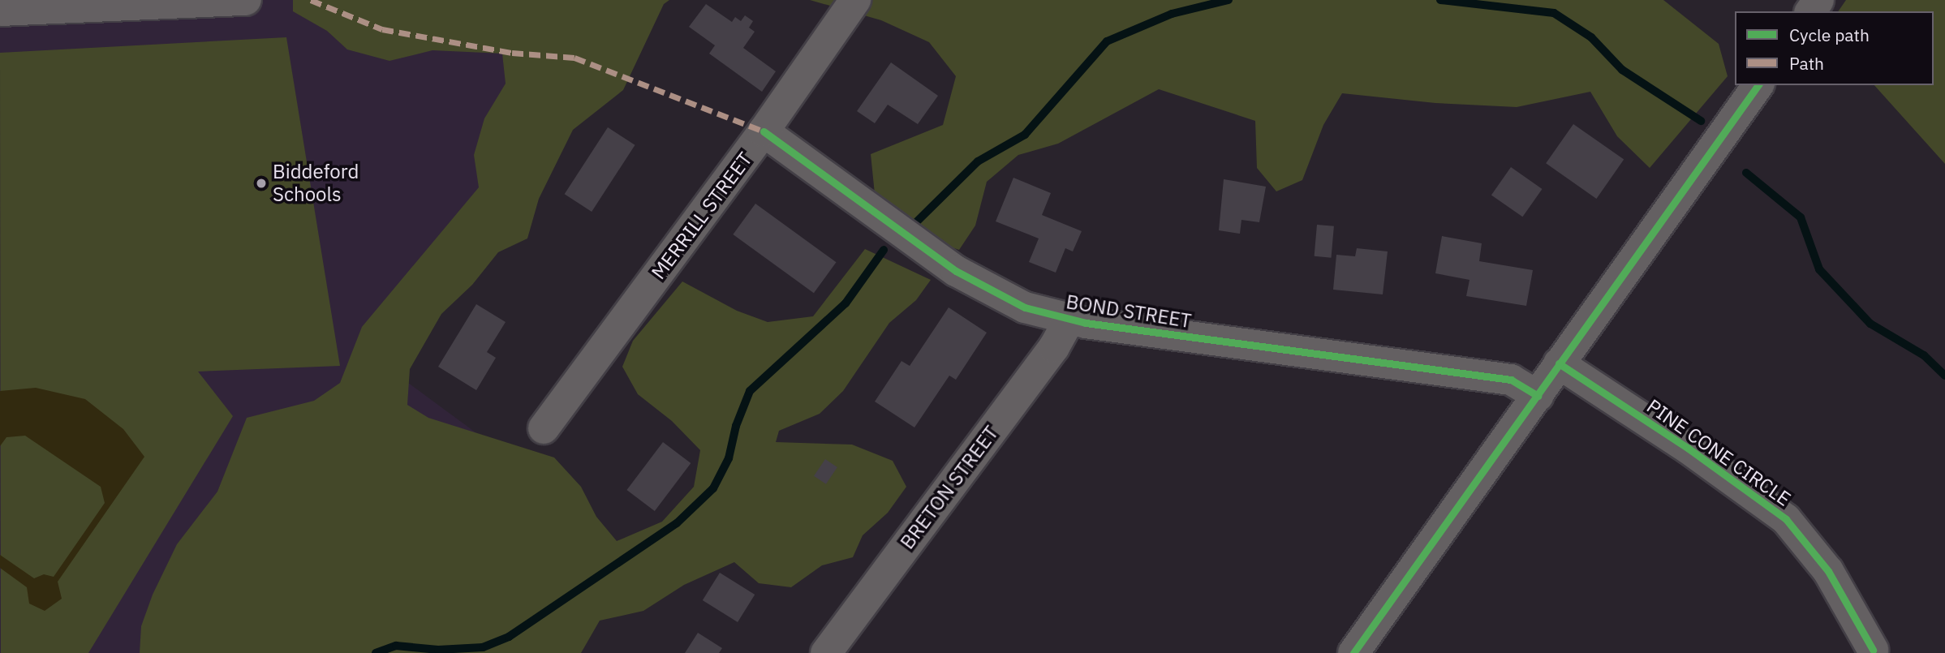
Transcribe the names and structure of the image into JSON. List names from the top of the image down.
{
  "streets": {
    "street": [
      "MERRILL STREET",
      "BOND STREET",
      "PINE CONE CIRCLE",
      "BRETON STREET"
    ]
  },
  "crossings": [
    ["MERRILL STREET", "BOND STREET"],
    ["BOND STREET", "BRETON STREET"]
  ],
  "places": ["Biddeford Schools"],
  "legend": ["Cycle path", "Path"]
}
